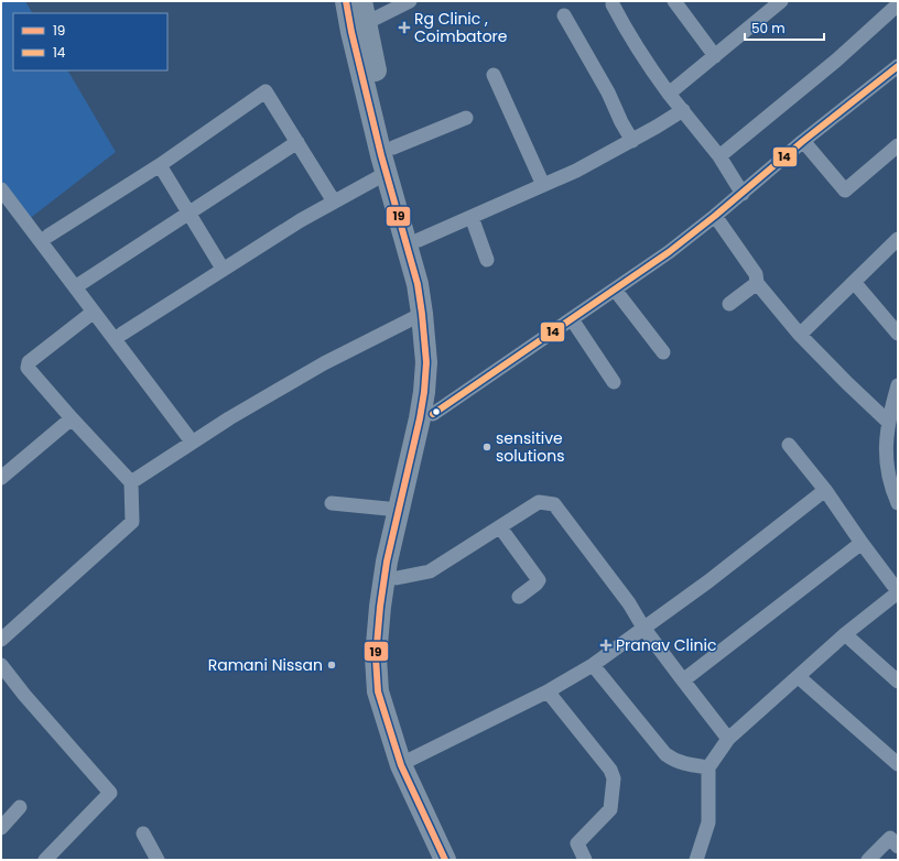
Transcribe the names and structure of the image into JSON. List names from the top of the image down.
{
  "places": {
    "health": ["Rg Clinic , Coimbatore", "Pranav Clinic"],
    "other": ["sensitive solutions", "Ramani Nissan"]
  },
  "lines": ["transit line 19", "transit line 14"],
  "legend": ["19", "14"],
  "scale_bar": "50 m"
}
